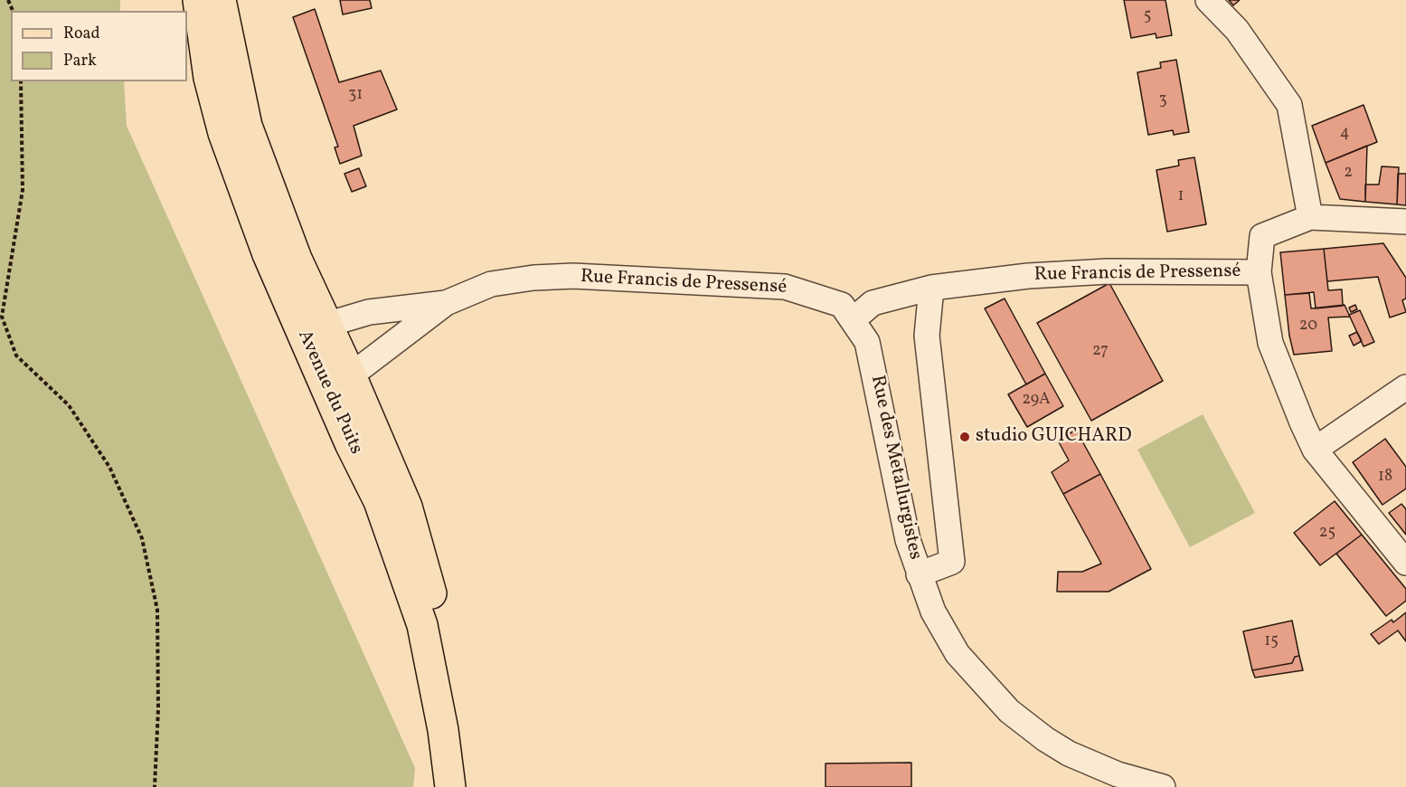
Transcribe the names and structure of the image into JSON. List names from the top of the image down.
{
  "streets": {
    "main road": ["Avenue du Puits"],
    "street": ["Rue Francis de Pressensé", "Rue des Metallurgistes"]
  },
  "crossings": [
    ["Rue Francis de Pressensé", "Rue des Metallurgistes"]
  ],
  "places": ["studio GUICHARD"],
  "house_numbers": [
    "5",
    "31",
    "3",
    "4",
    "2",
    "1",
    "20",
    "27",
    "29A",
    "18",
    "25",
    "15"
  ],
  "legend": ["Road", "Park"]
}
